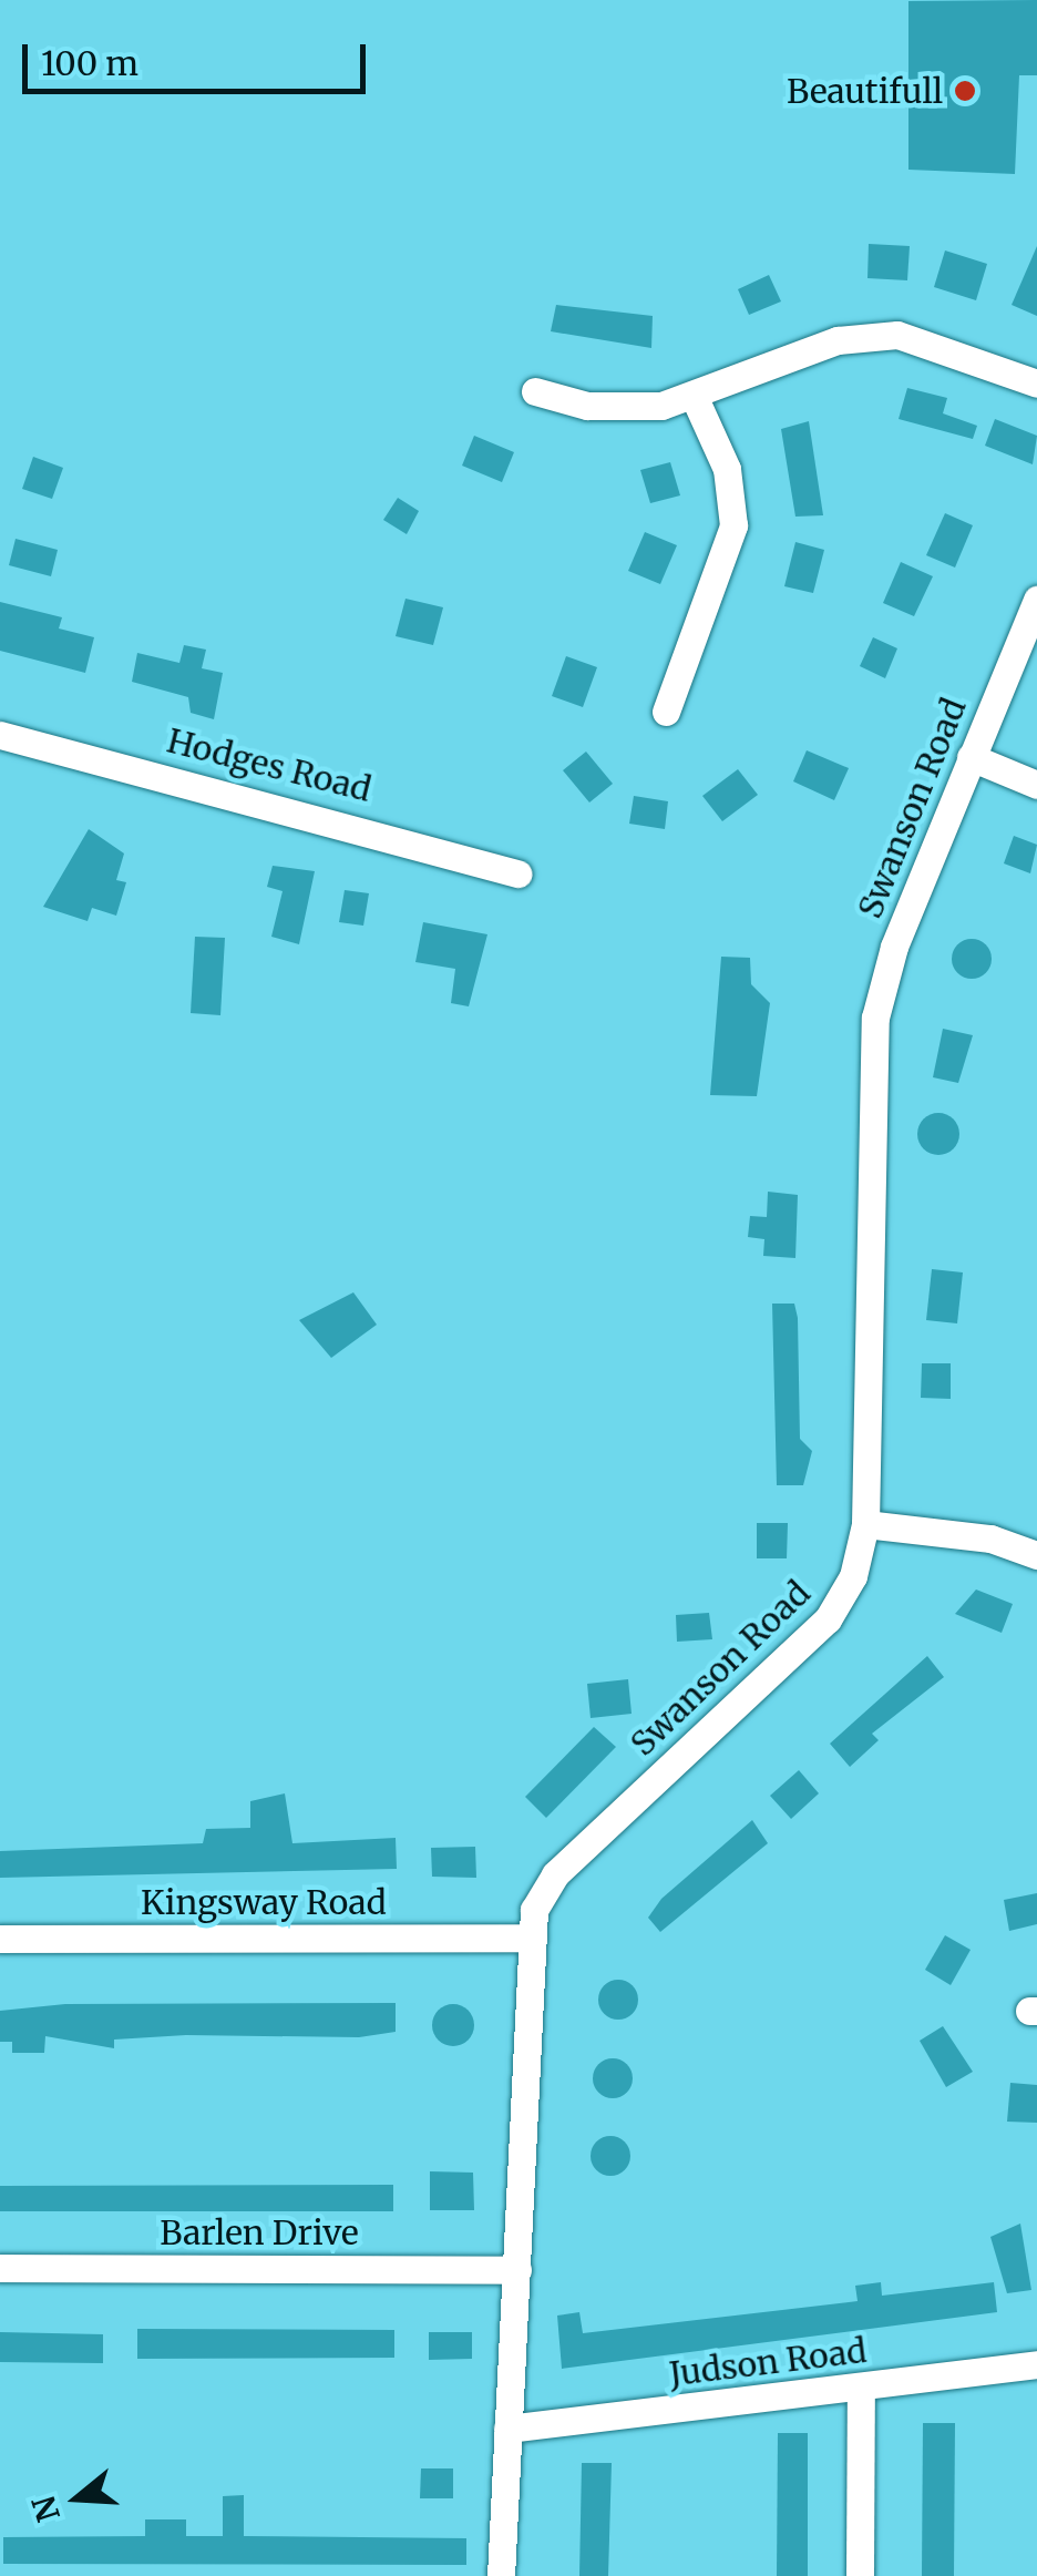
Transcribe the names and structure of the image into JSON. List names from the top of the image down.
{
  "streets": {
    "street": [
      "Hodges Road",
      "Swanson Road",
      "Kingsway Road",
      "Barlen Drive",
      "Judson Road"
    ]
  },
  "crossings": [
    ["Swanson Road", "Kingsway Road"],
    ["Swanson Road", "Barlen Drive"],
    ["Swanson Road", "Judson Road"]
  ],
  "places": ["Beautifull"],
  "scale_bar": "100 m",
  "north": "left"
}
